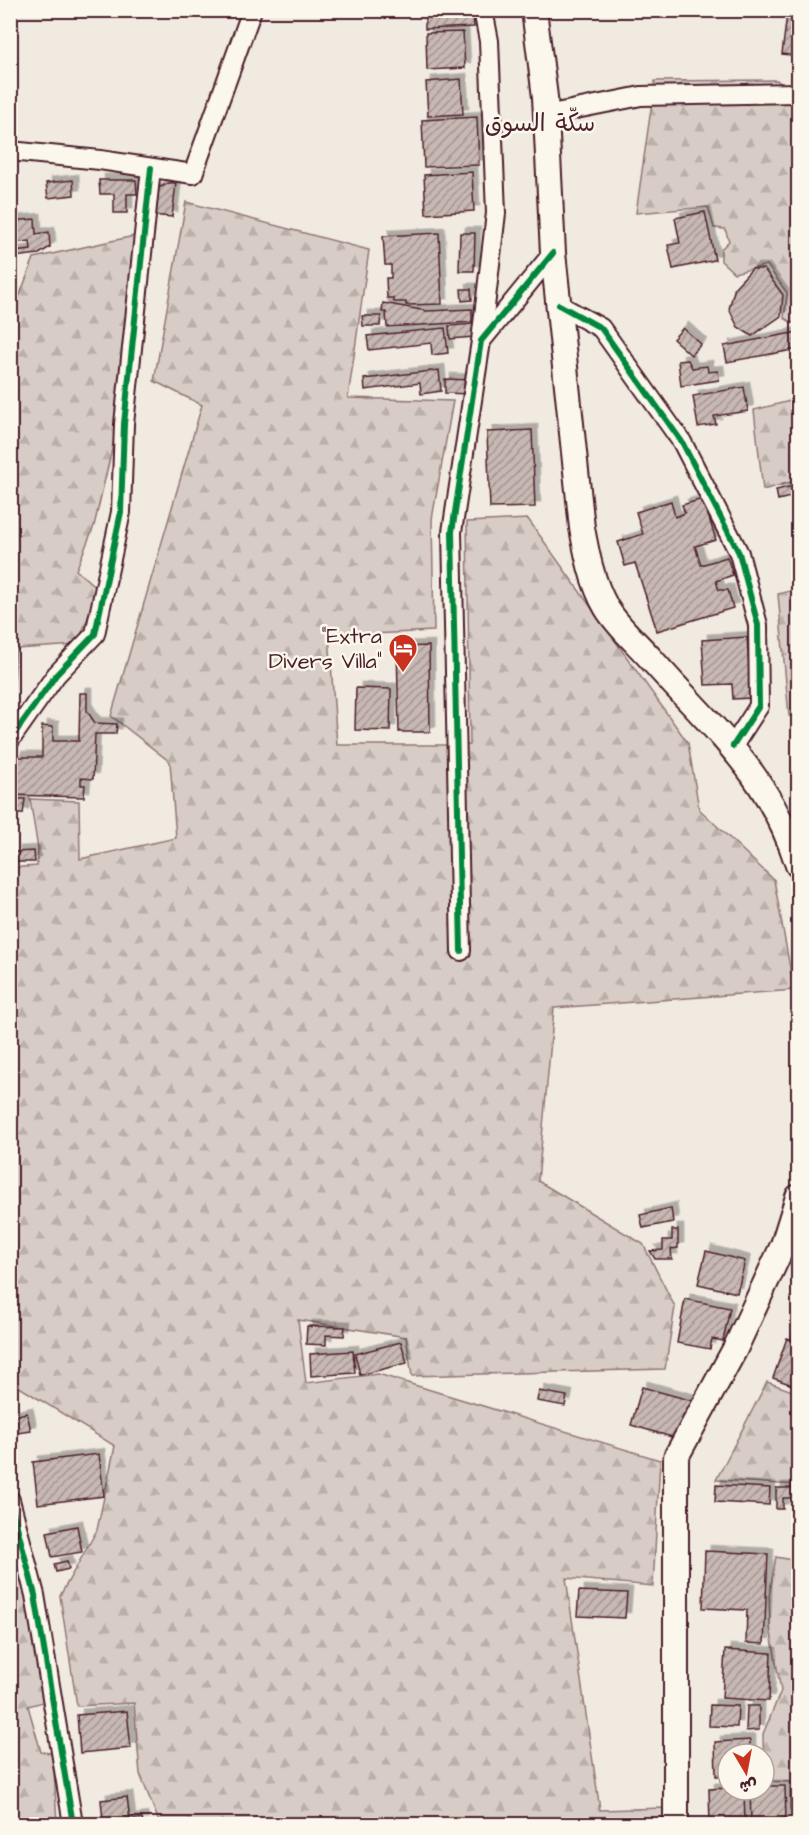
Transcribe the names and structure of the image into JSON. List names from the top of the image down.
{
  "districts": ["سكّة السوق"],
  "places": {
    "hotel": ["\"Extra Divers Villa\""]
  },
  "north": "bottom"
}
